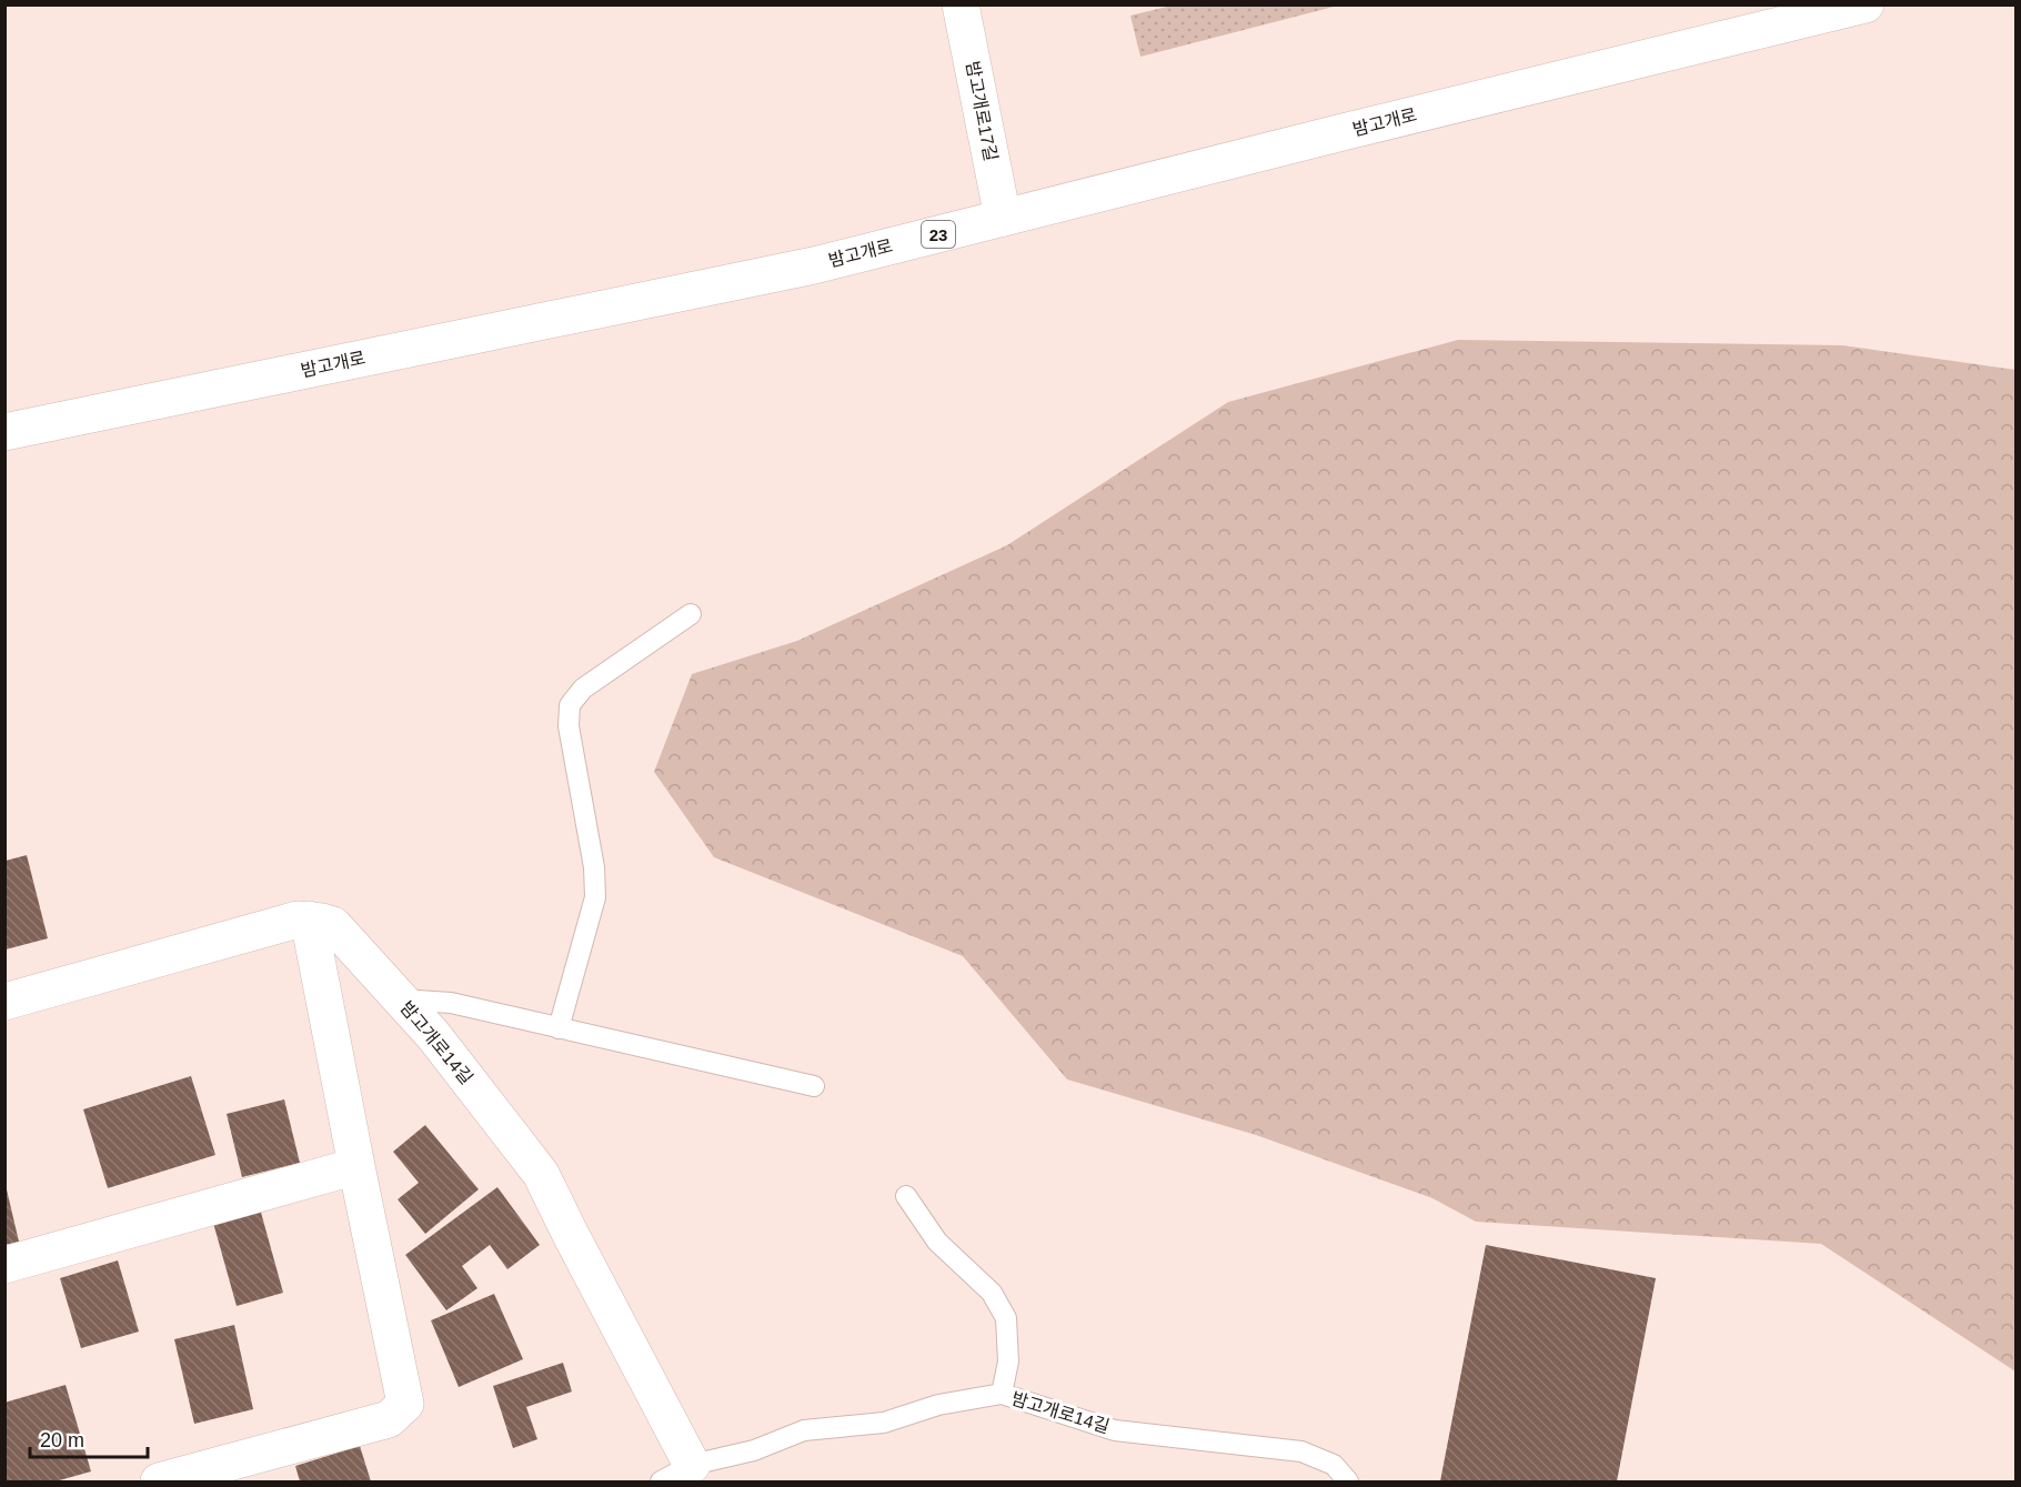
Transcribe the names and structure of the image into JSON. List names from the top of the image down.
{
  "streets": {
    "street": [
      "밤고개로17길",
      "밤고개로",
      "23",
      "밤고개로14길"
    ]
  },
  "crossings": [
    ["밤고개로17길", "밤고개로"]
  ],
  "scale_bar": "20 m"
}
